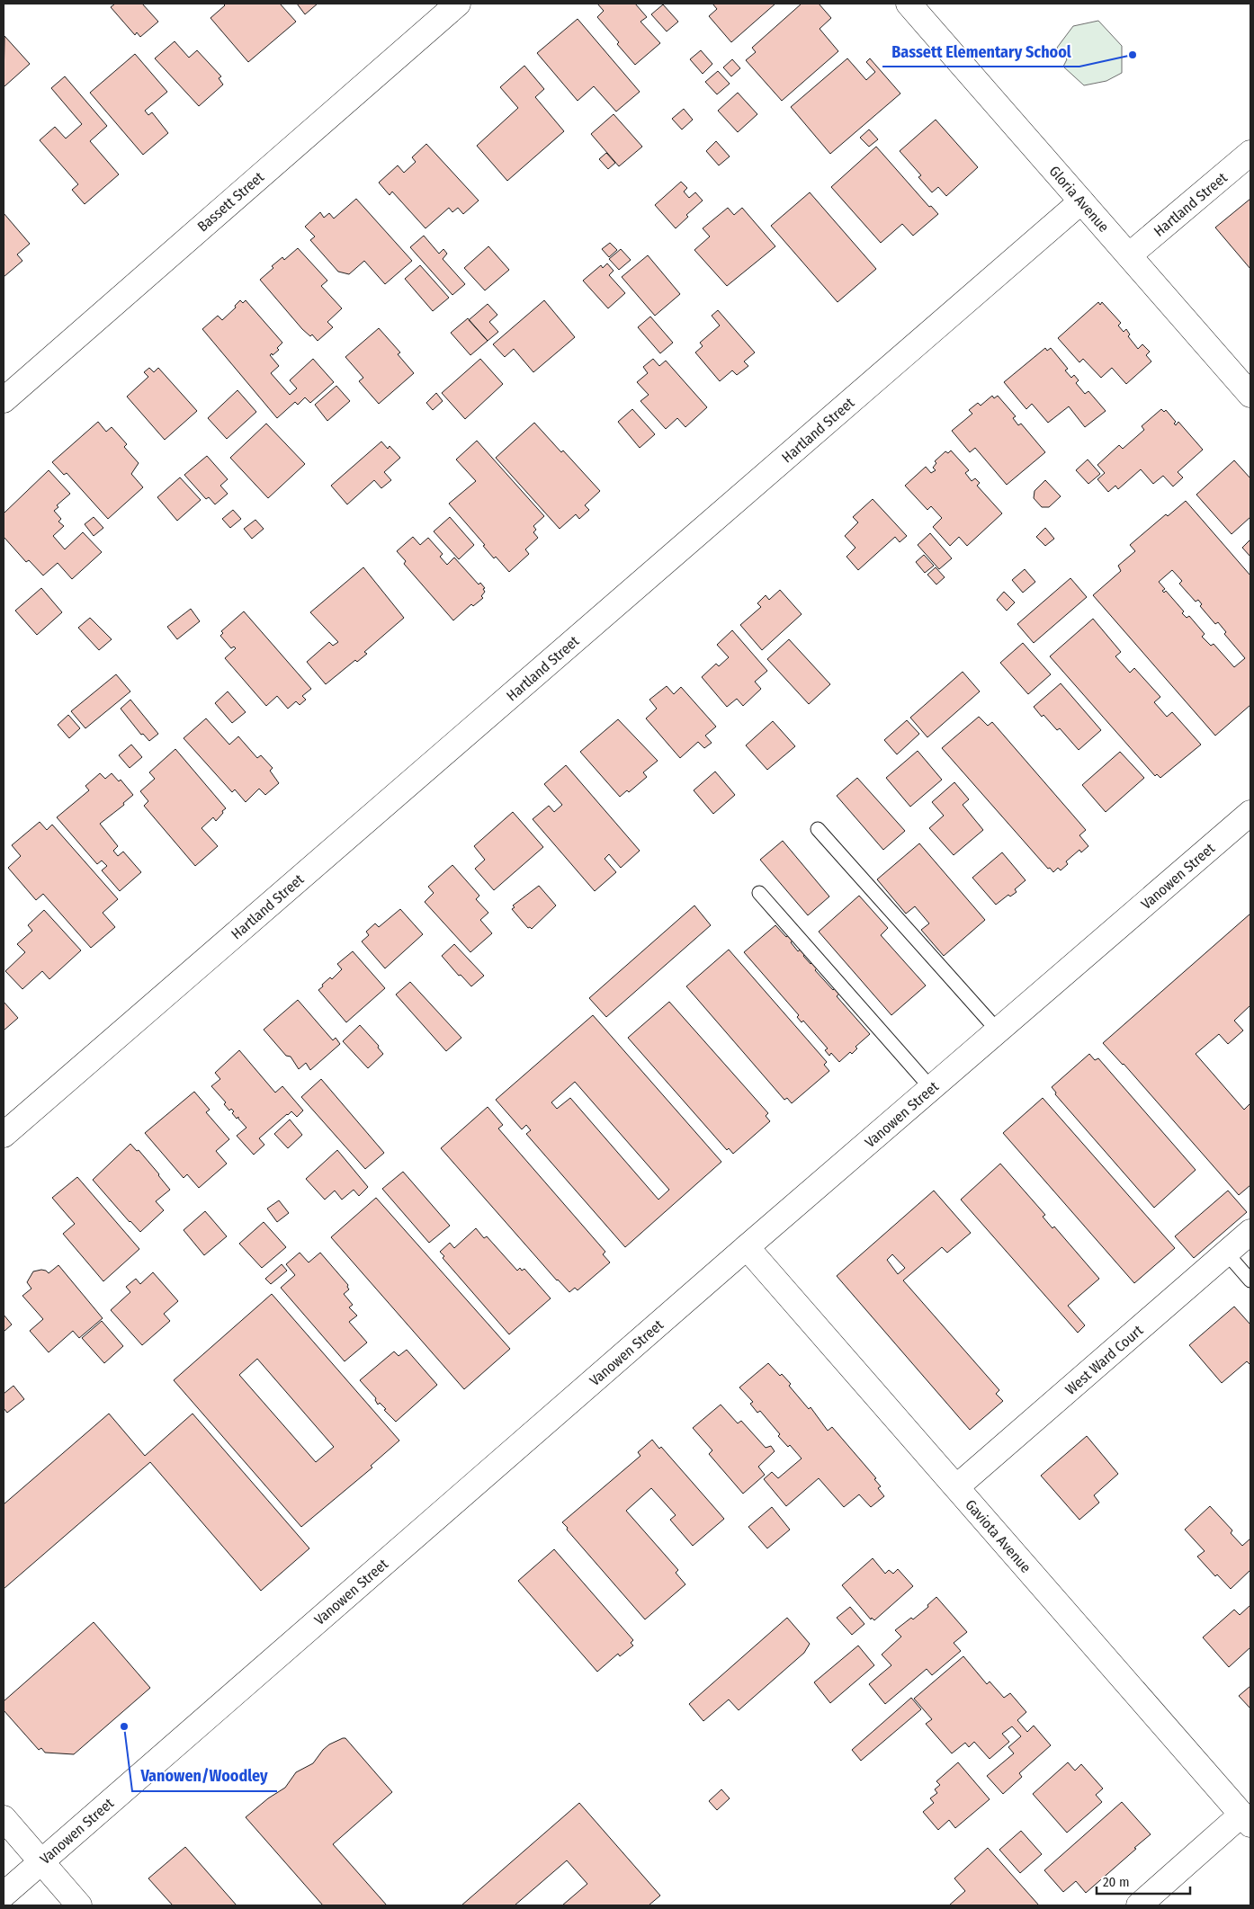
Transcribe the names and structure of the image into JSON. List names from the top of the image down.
{
  "streets": {
    "street": [
      "Gloria Avenue",
      "Bassett Street",
      "Hartland Street",
      "Vanowen Street",
      "West Ward Court",
      "Gaviota Avenue"
    ]
  },
  "crossings": [
    ["Gloria Avenue", "Hartland Street"],
    ["Vanowen Street", "Gaviota Avenue"],
    ["West Ward Court", "Gaviota Avenue"]
  ],
  "places": ["Bassett Elementary School", "Vanowen/Woodley"],
  "scale_bar": "20 m"
}
